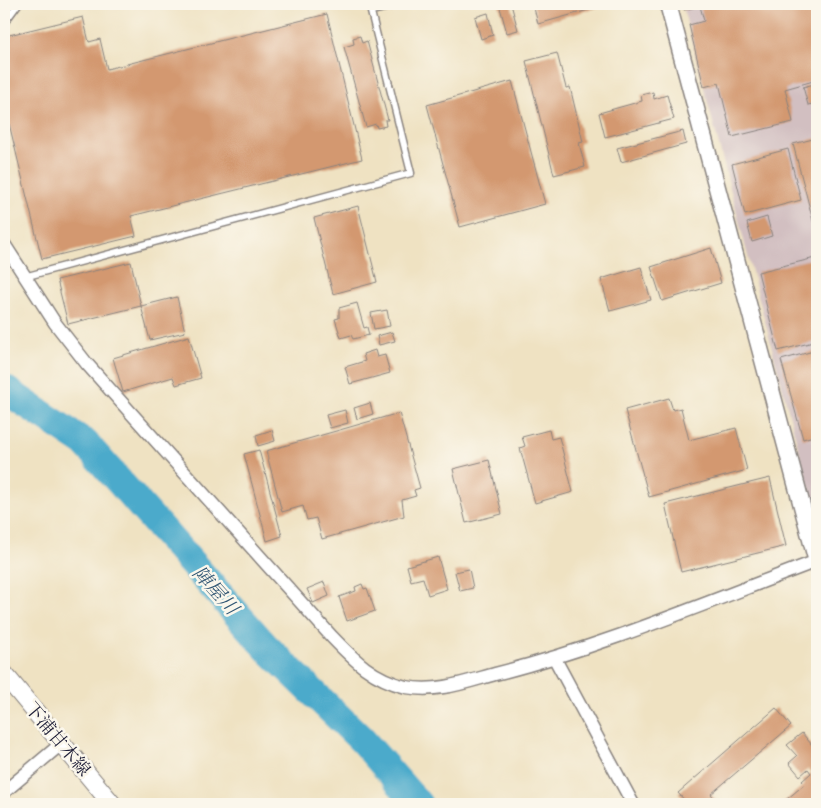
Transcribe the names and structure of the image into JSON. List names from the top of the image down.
{
  "streets": {
    "main road": ["下浦甘木線"]
  },
  "water": ["陣屋川"]
}
